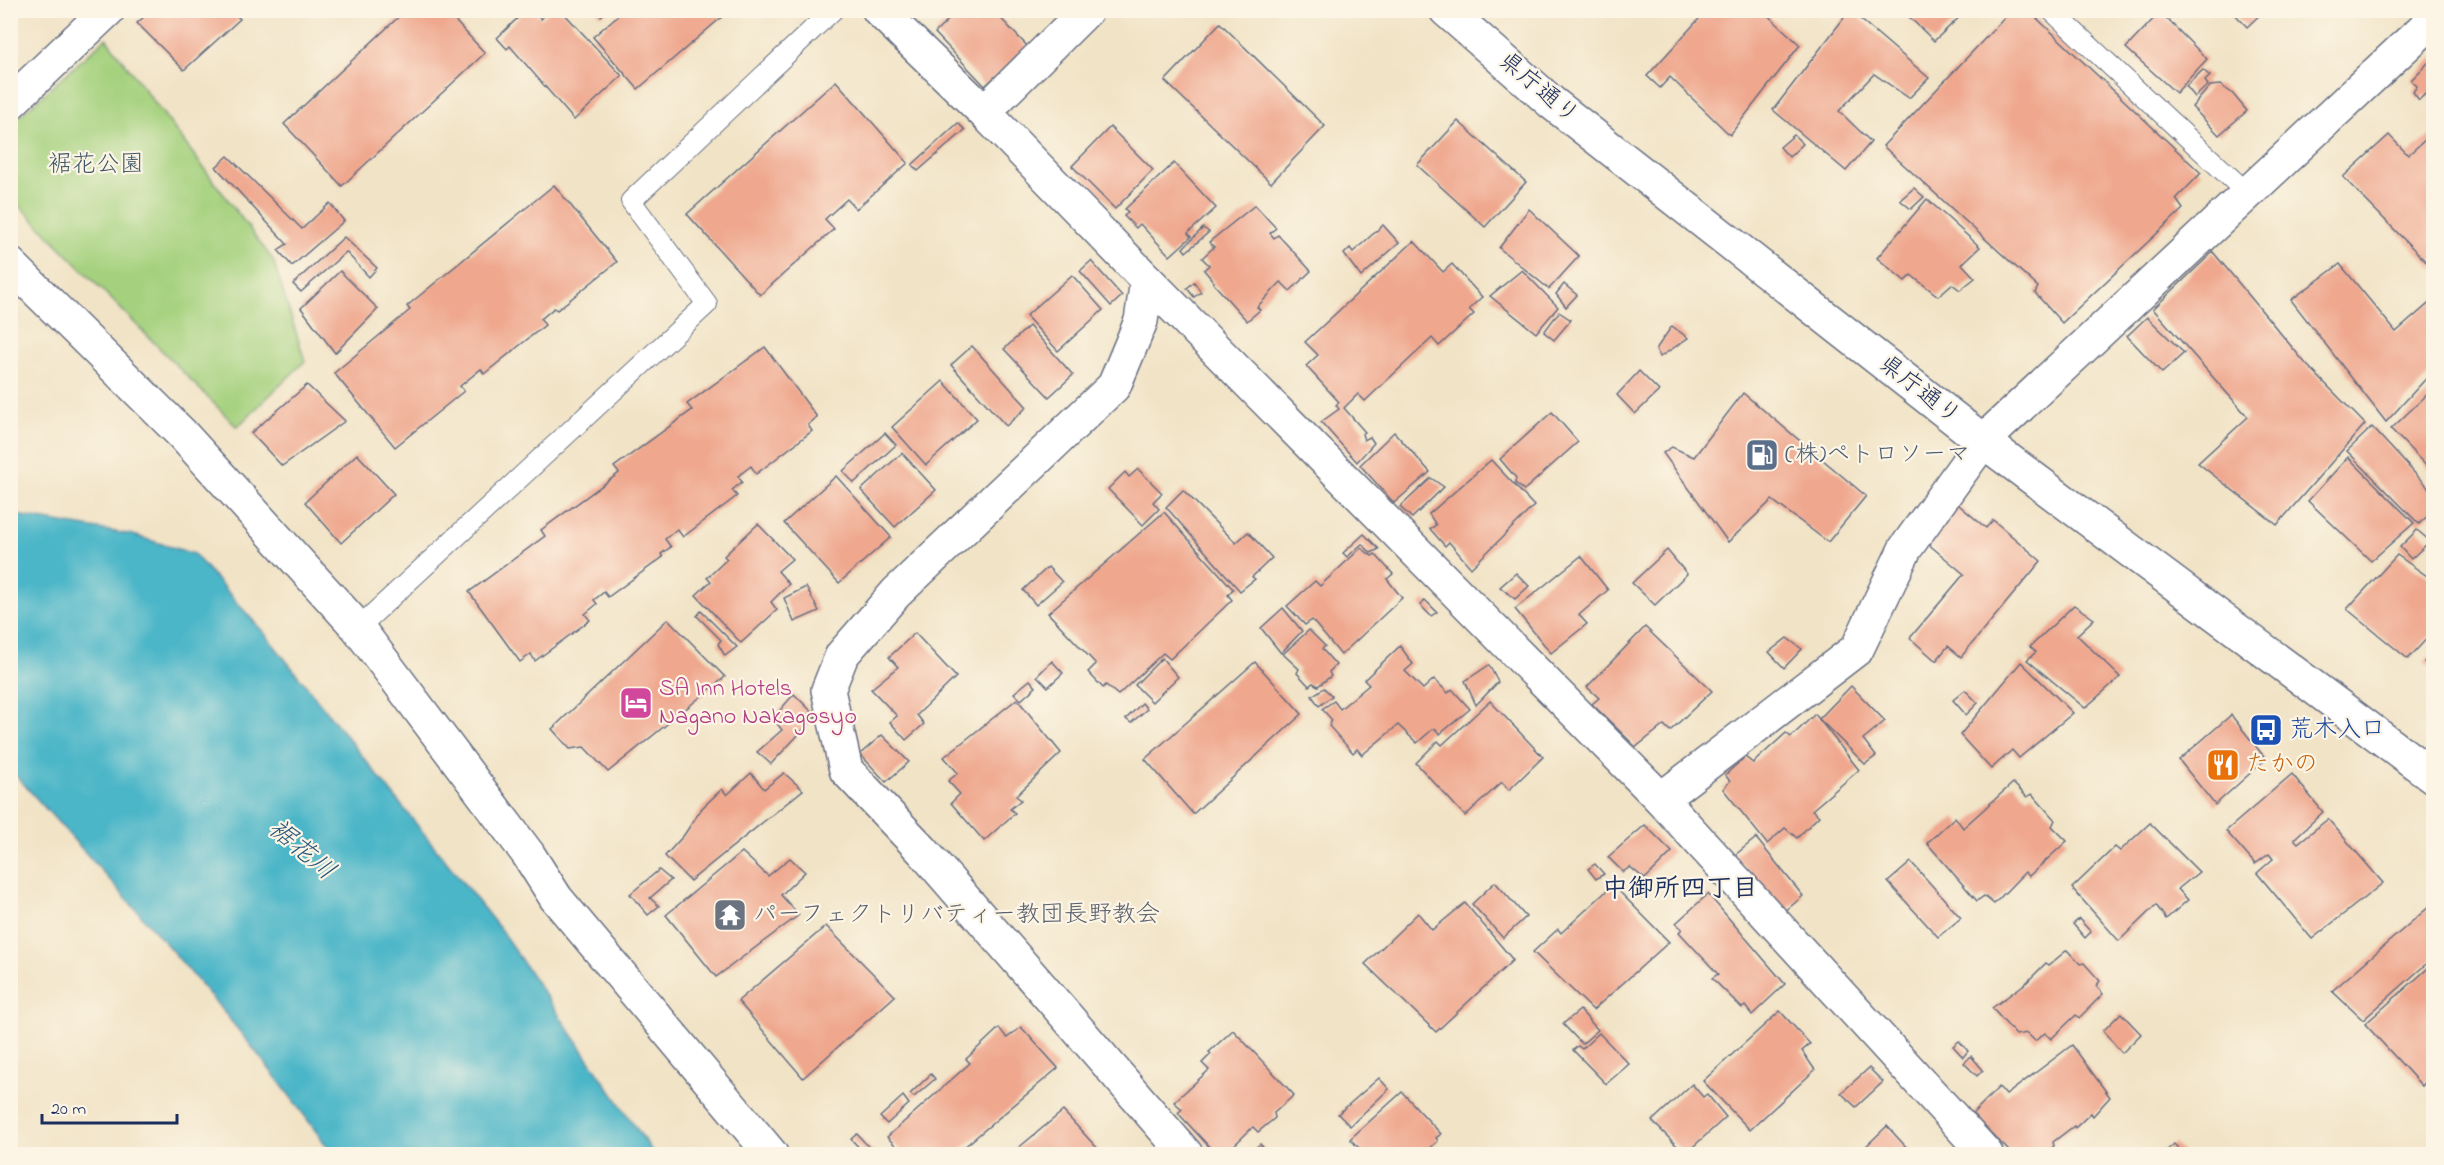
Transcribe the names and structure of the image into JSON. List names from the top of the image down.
{
  "streets": {
    "main road": ["県庁通り"]
  },
  "districts": ["中御所四丁目"],
  "water": ["裾花川"],
  "parks": ["裾花公園"],
  "places": {
    "fuel station": ["(株)ペトロソーマ"],
    "hotel": ["SA Inn Hotels Nagano Nakagosyo"],
    "bus stop": ["荒木入口"],
    "restaurant": ["たかの"],
    "temple": ["パーフェクトリバティー教団長野教会"]
  },
  "scale_bar": "20 m"
}
